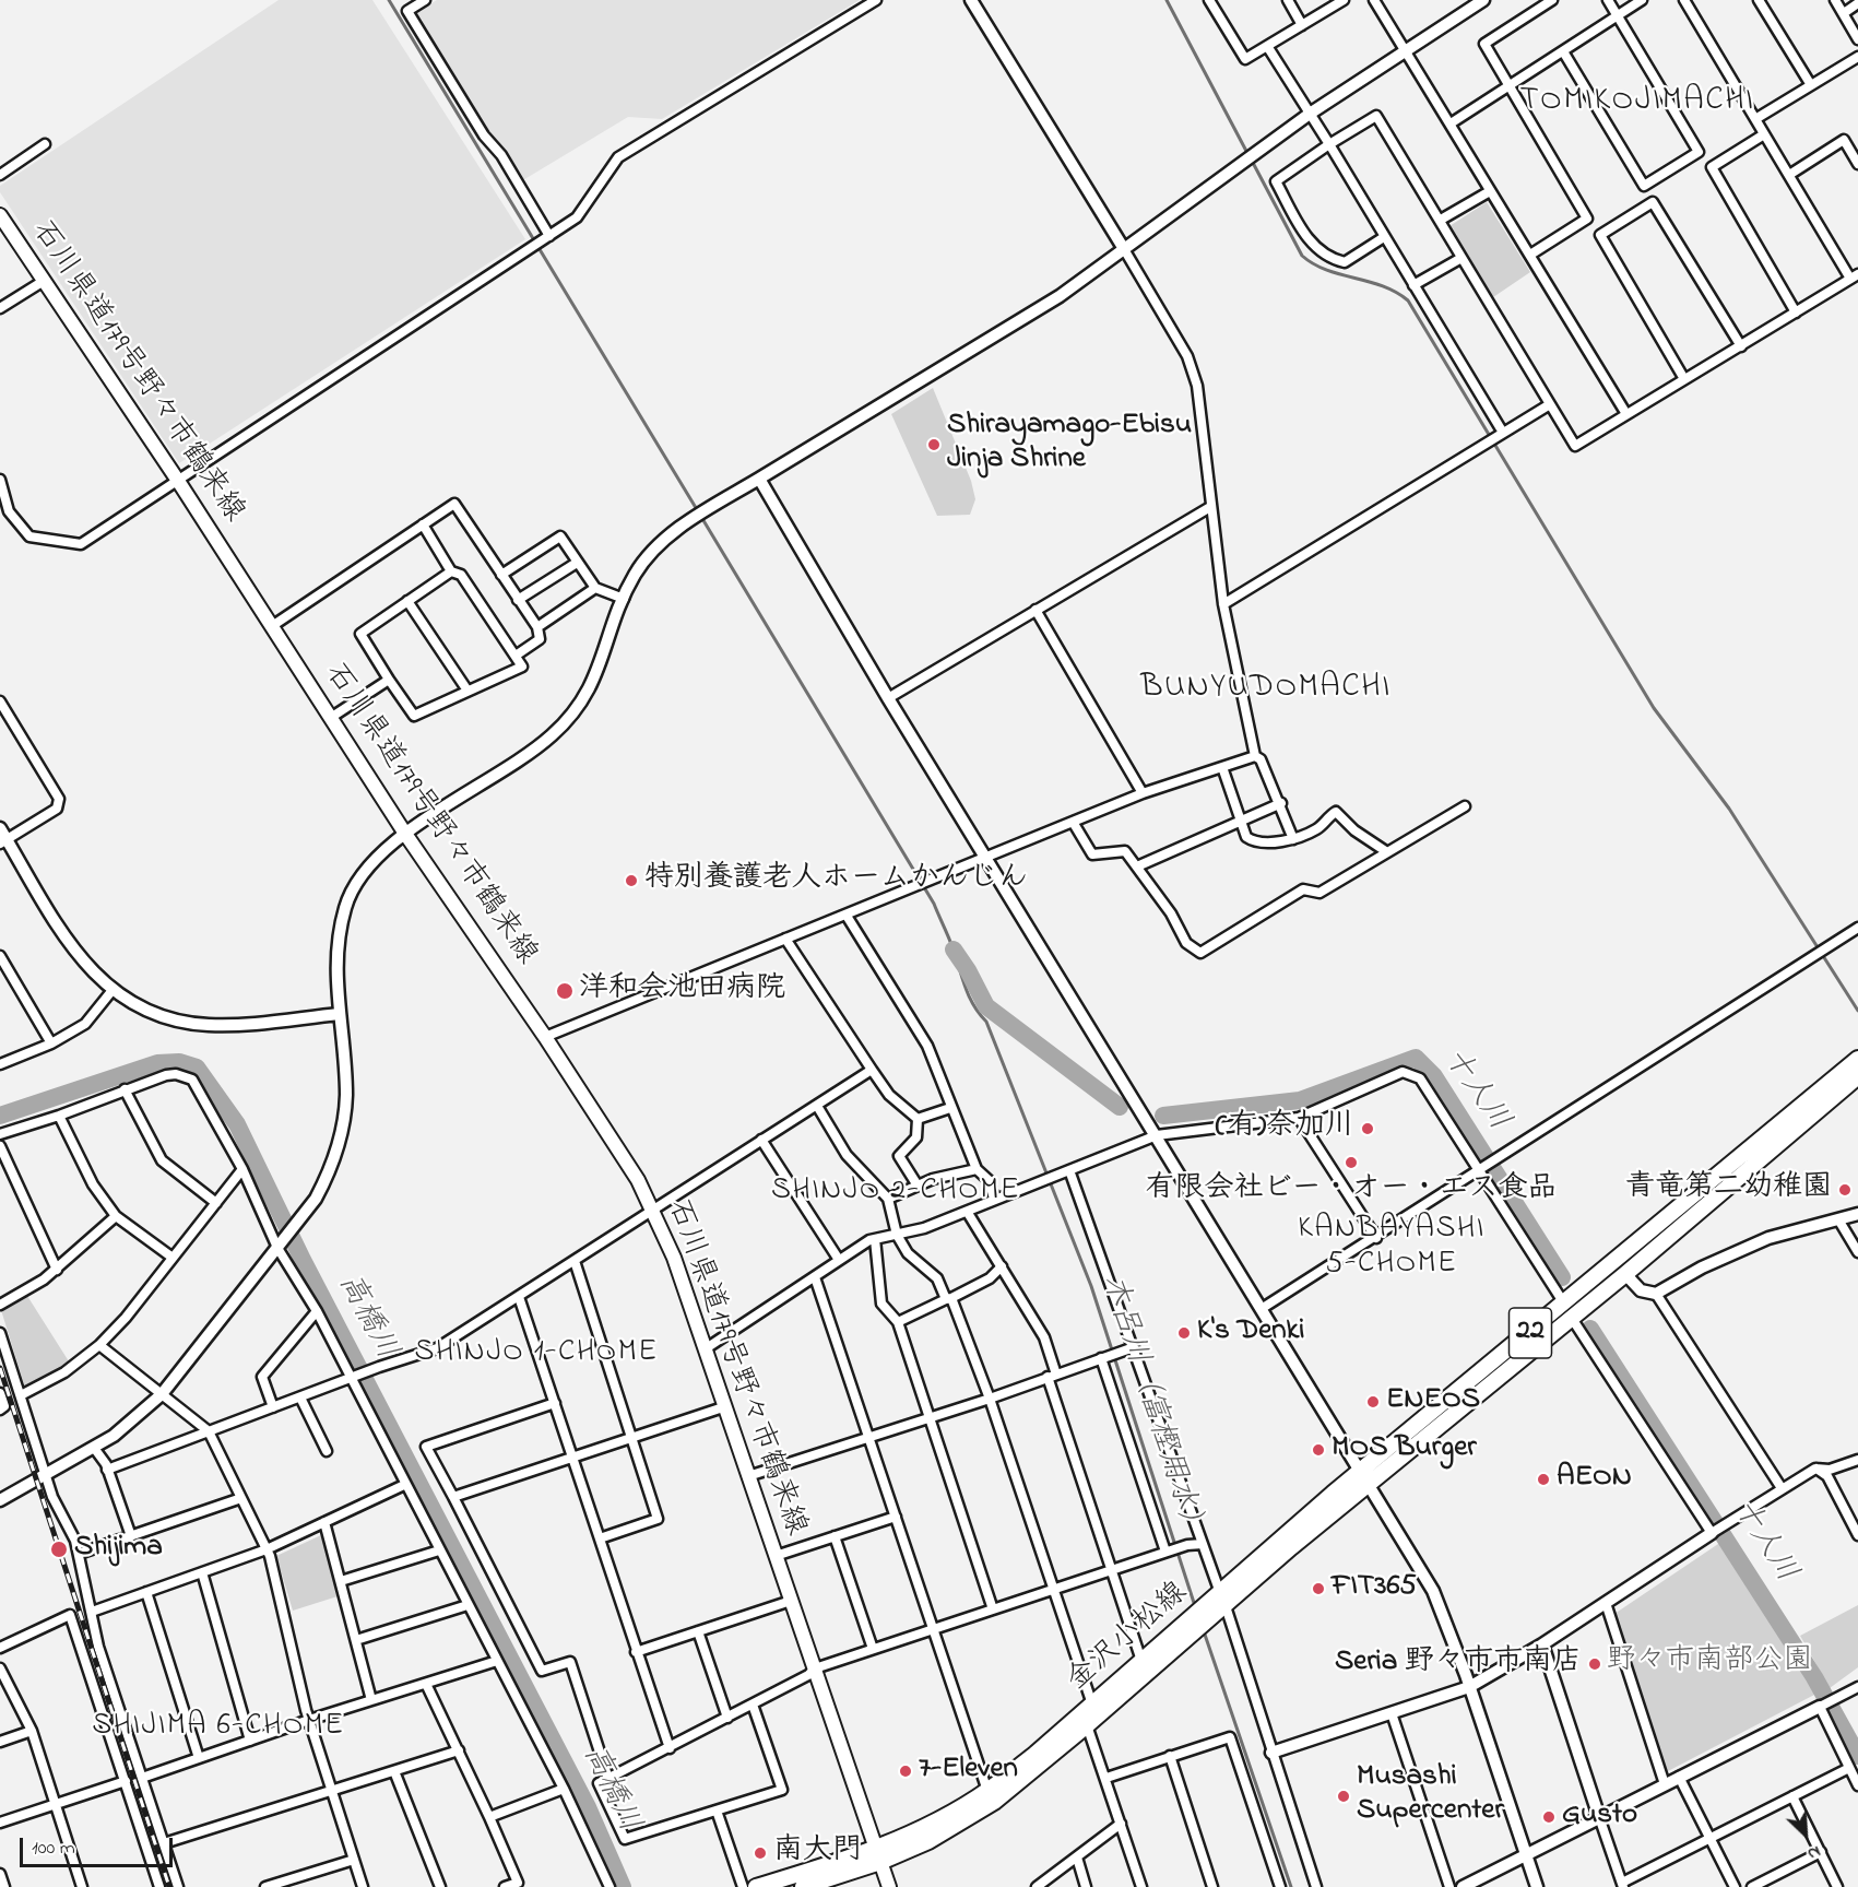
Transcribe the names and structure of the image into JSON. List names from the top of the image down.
{
  "streets": {
    "main road": ["石川県道179号野々市鶴来線", "22", "金沢小松線"]
  },
  "crossings": [
    ["石川県道179号野々市鶴来線", "金沢小松線"]
  ],
  "districts": [
    "TOMIKOJIMACHI",
    "BUNYUDOMACHI",
    "SHINJO 2-CHOME",
    "KANBAYASHI 5-CHOME",
    "SHINJO 1-CHOME",
    "SHIJIMA 6-CHOME"
  ],
  "water": ["十人川", "高橋川", "木呂川（富樫用水）"],
  "parks": ["野々市南部公園"],
  "places": [
    "Shirayamago-Ebisu Jinja Shrine",
    "特別養護老人ホームかんじん",
    "洋和会池田病院",
    "(有)奈加川",
    "有限会社ビー・オー・エス食品",
    "青竜第二幼稚園",
    "K's Denki",
    "ENEOS",
    "MOS Burger",
    "AEON",
    "Shijima",
    "FIT365",
    "Seria 野々市市南店",
    "7-Eleven",
    "Musashi Supercenter",
    "Gusto",
    "南大門"
  ],
  "scale_bar": "100 m",
  "north": "bottom right"
}
